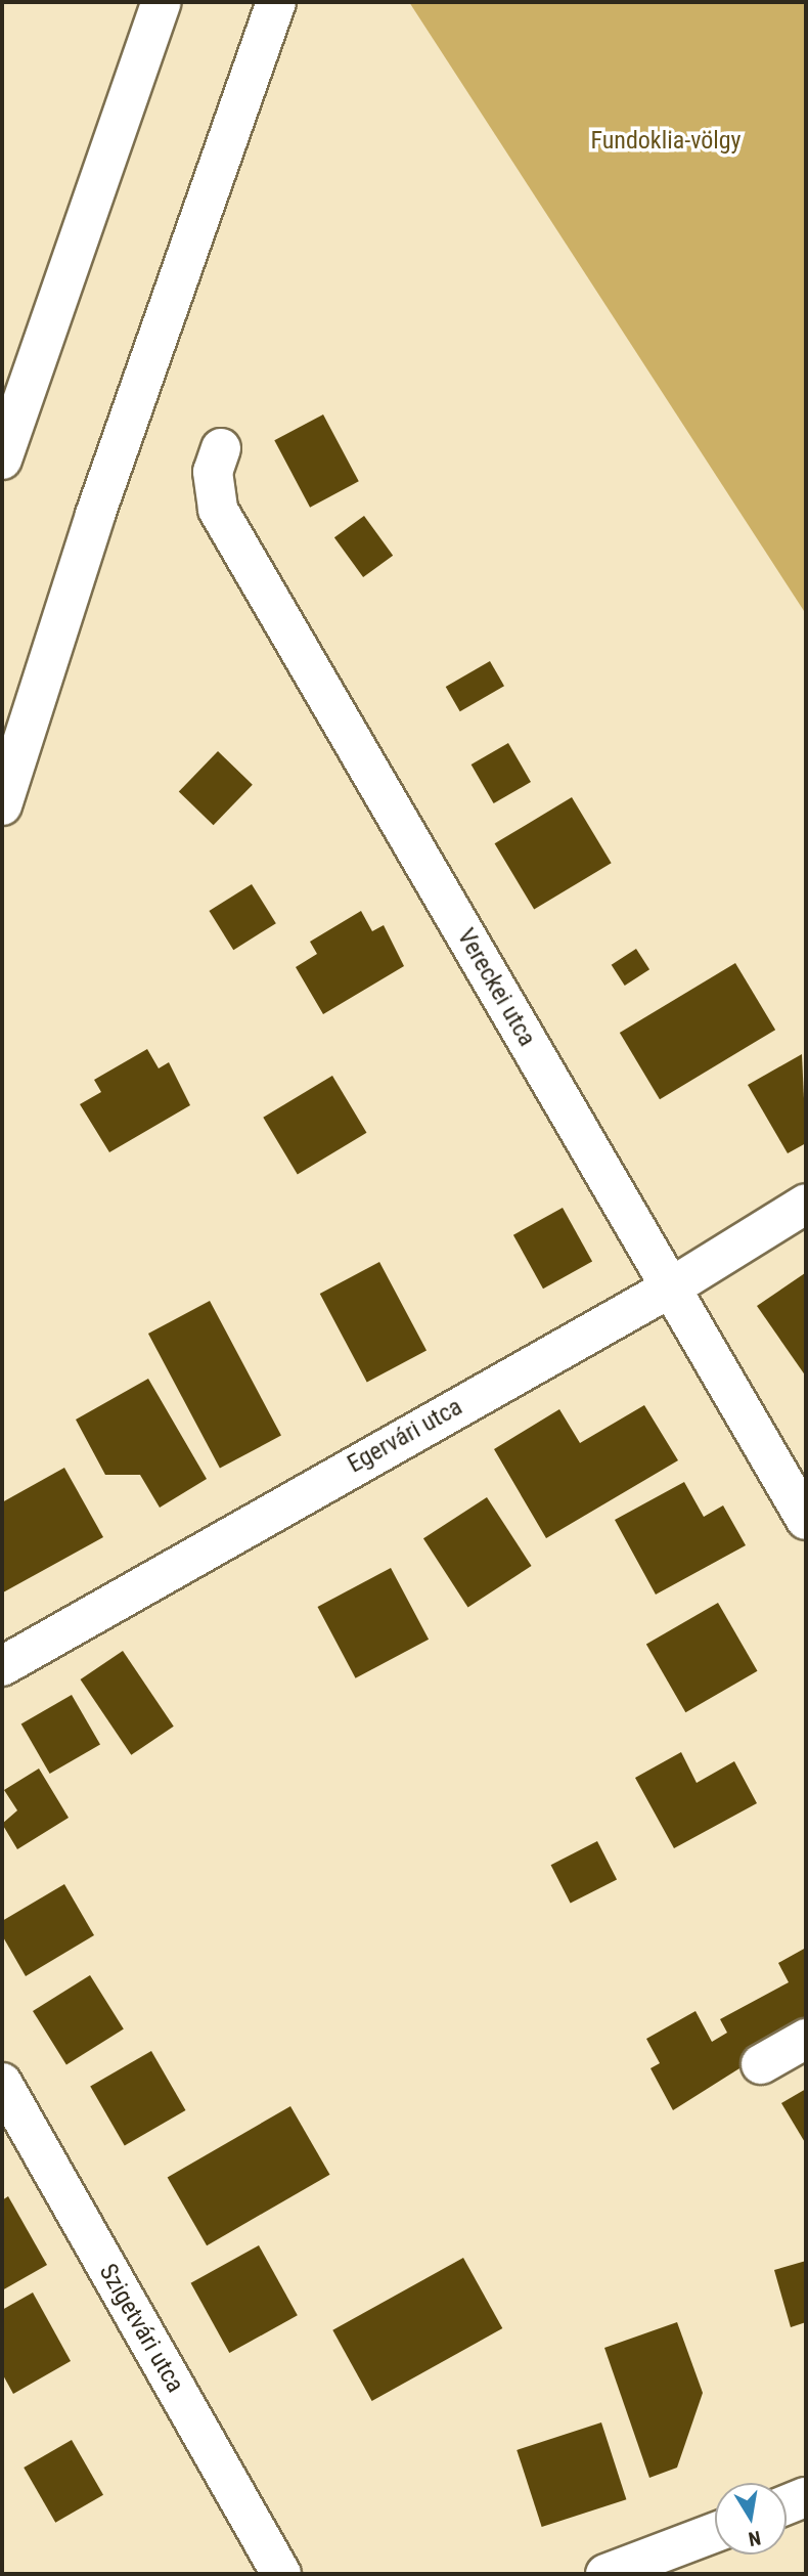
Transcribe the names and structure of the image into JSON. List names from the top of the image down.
{
  "streets": {
    "main road": ["Vereckei utca", "Egervári utca", "Szigetvári utca"]
  },
  "crossings": [
    ["Vereckei utca", "Egervári utca"]
  ],
  "parks": ["Fundoklia-völgy"],
  "north": "bottom"
}
